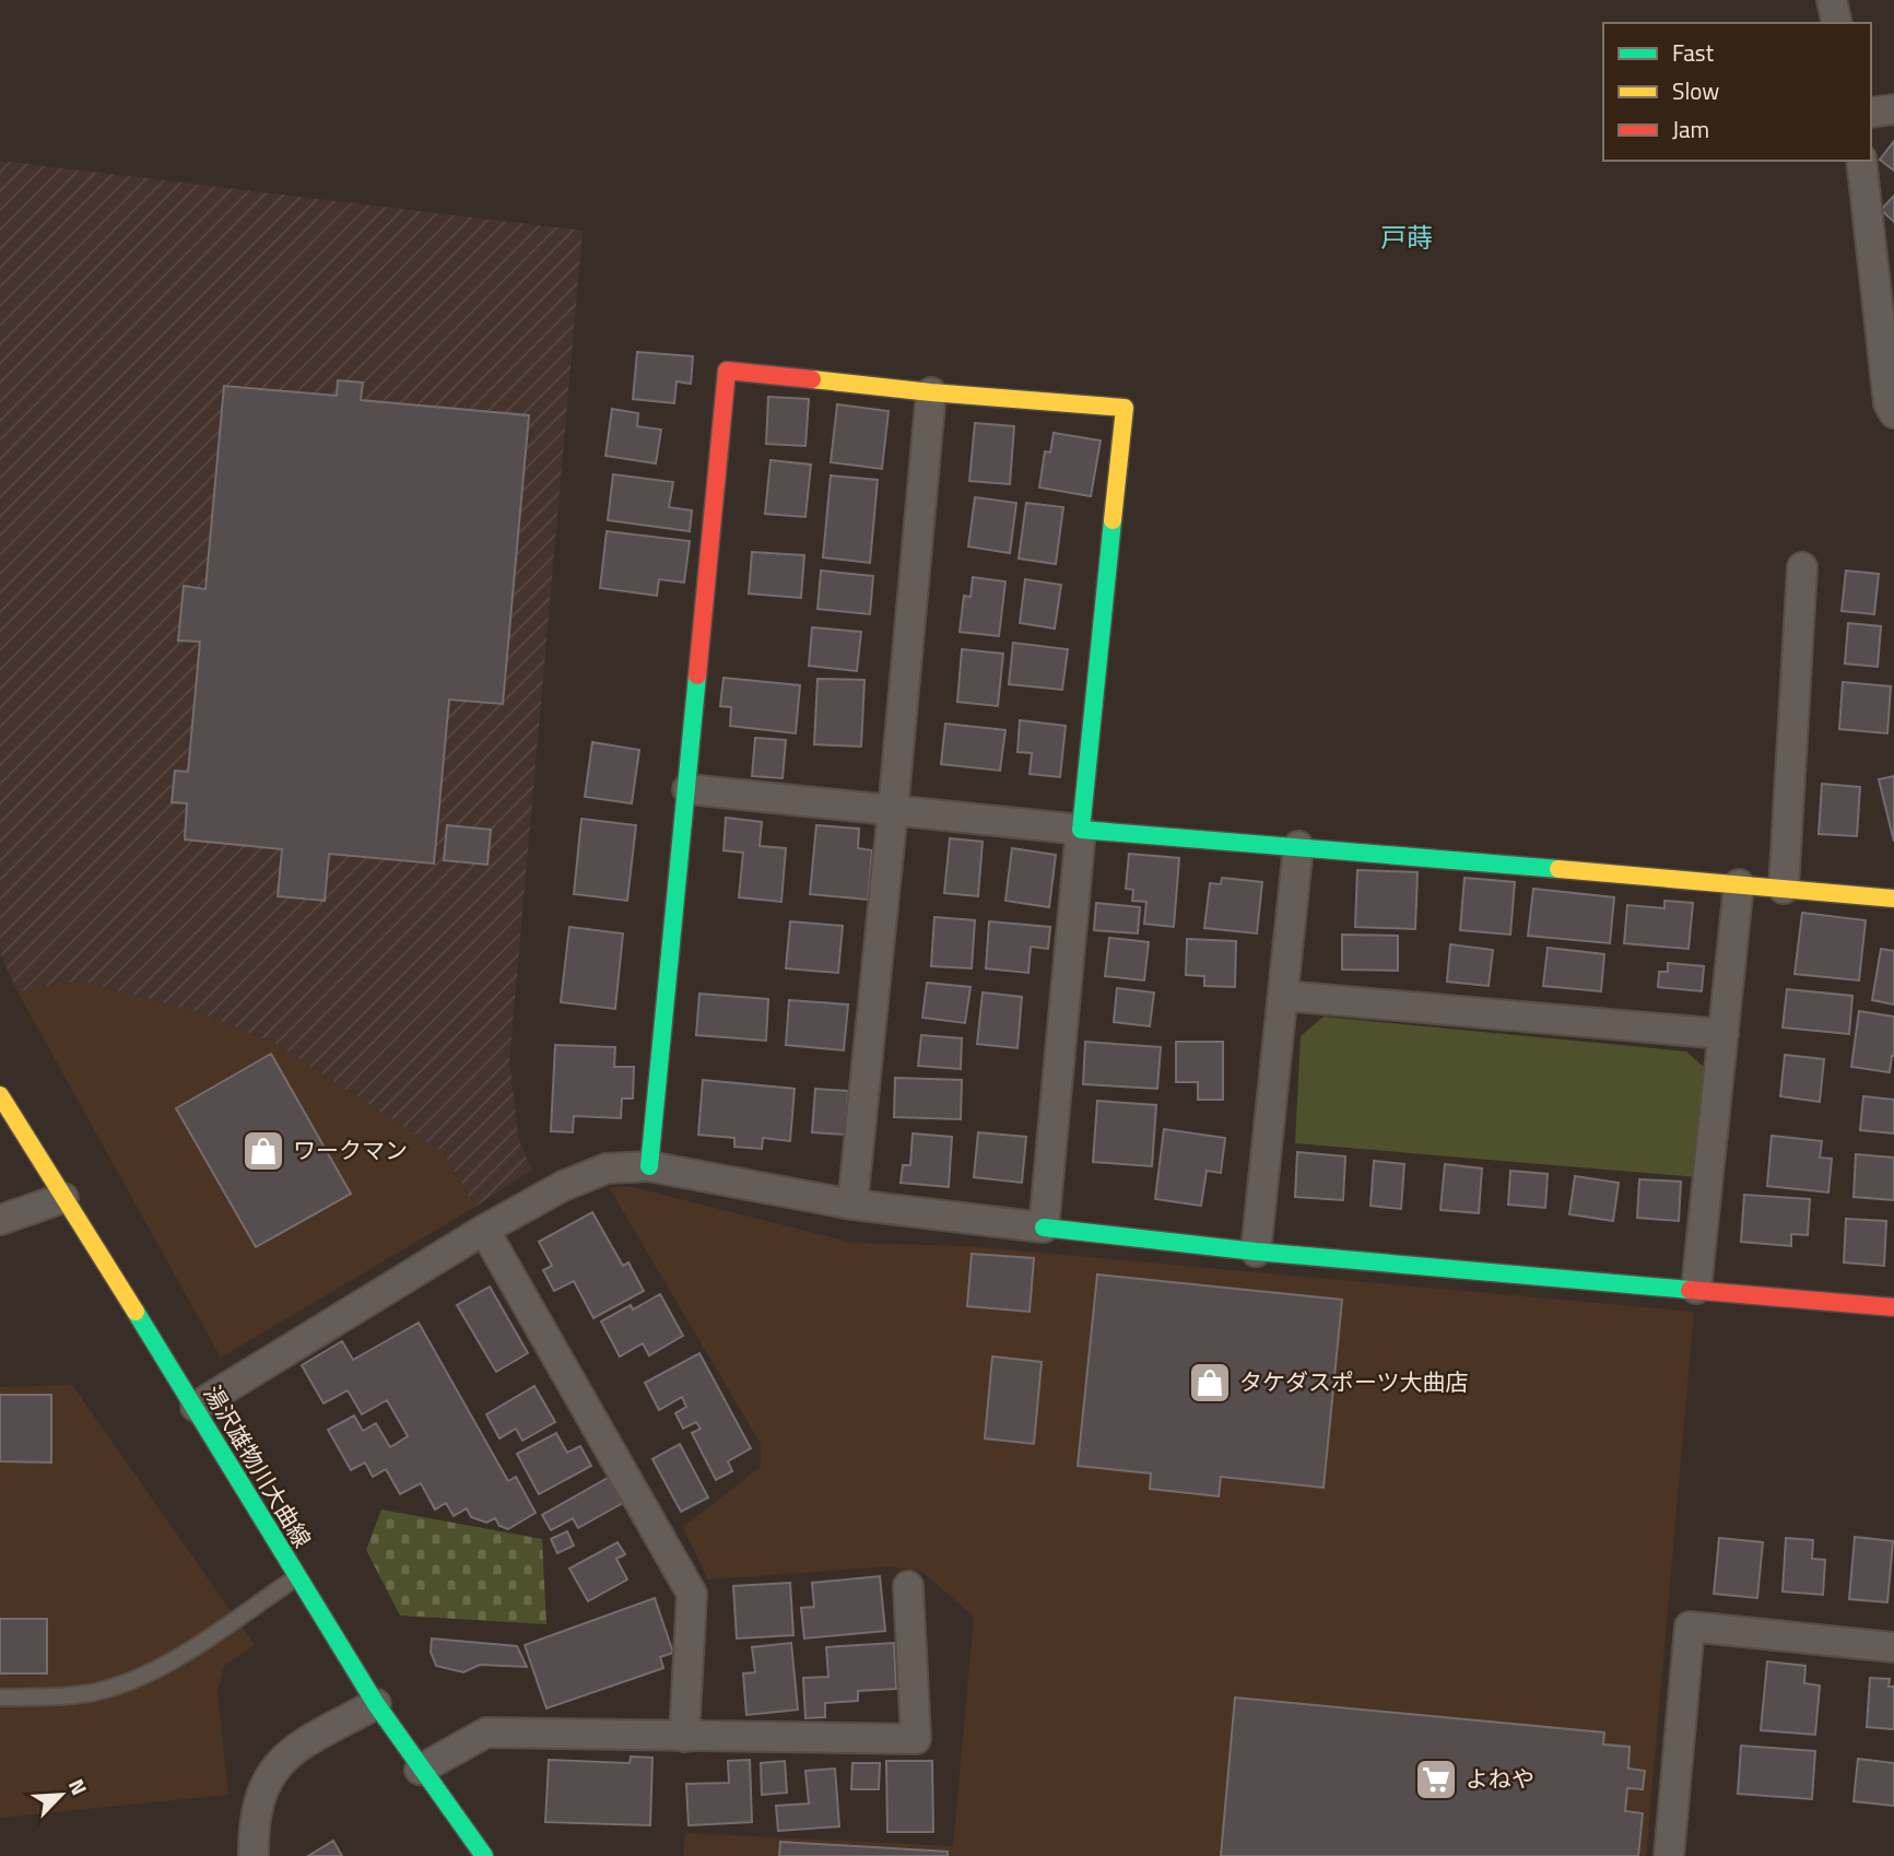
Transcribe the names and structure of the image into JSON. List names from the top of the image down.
{
  "streets": {
    "street": ["湯沢雄物川大曲線"]
  },
  "districts": ["戸蒔"],
  "places": {
    "shop": ["ワークマン", "タケダスポーツ大曲店"],
    "supermarket": ["よねや"]
  },
  "legend": ["Fast", "Slow", "Jam"],
  "north": "top right"
}
